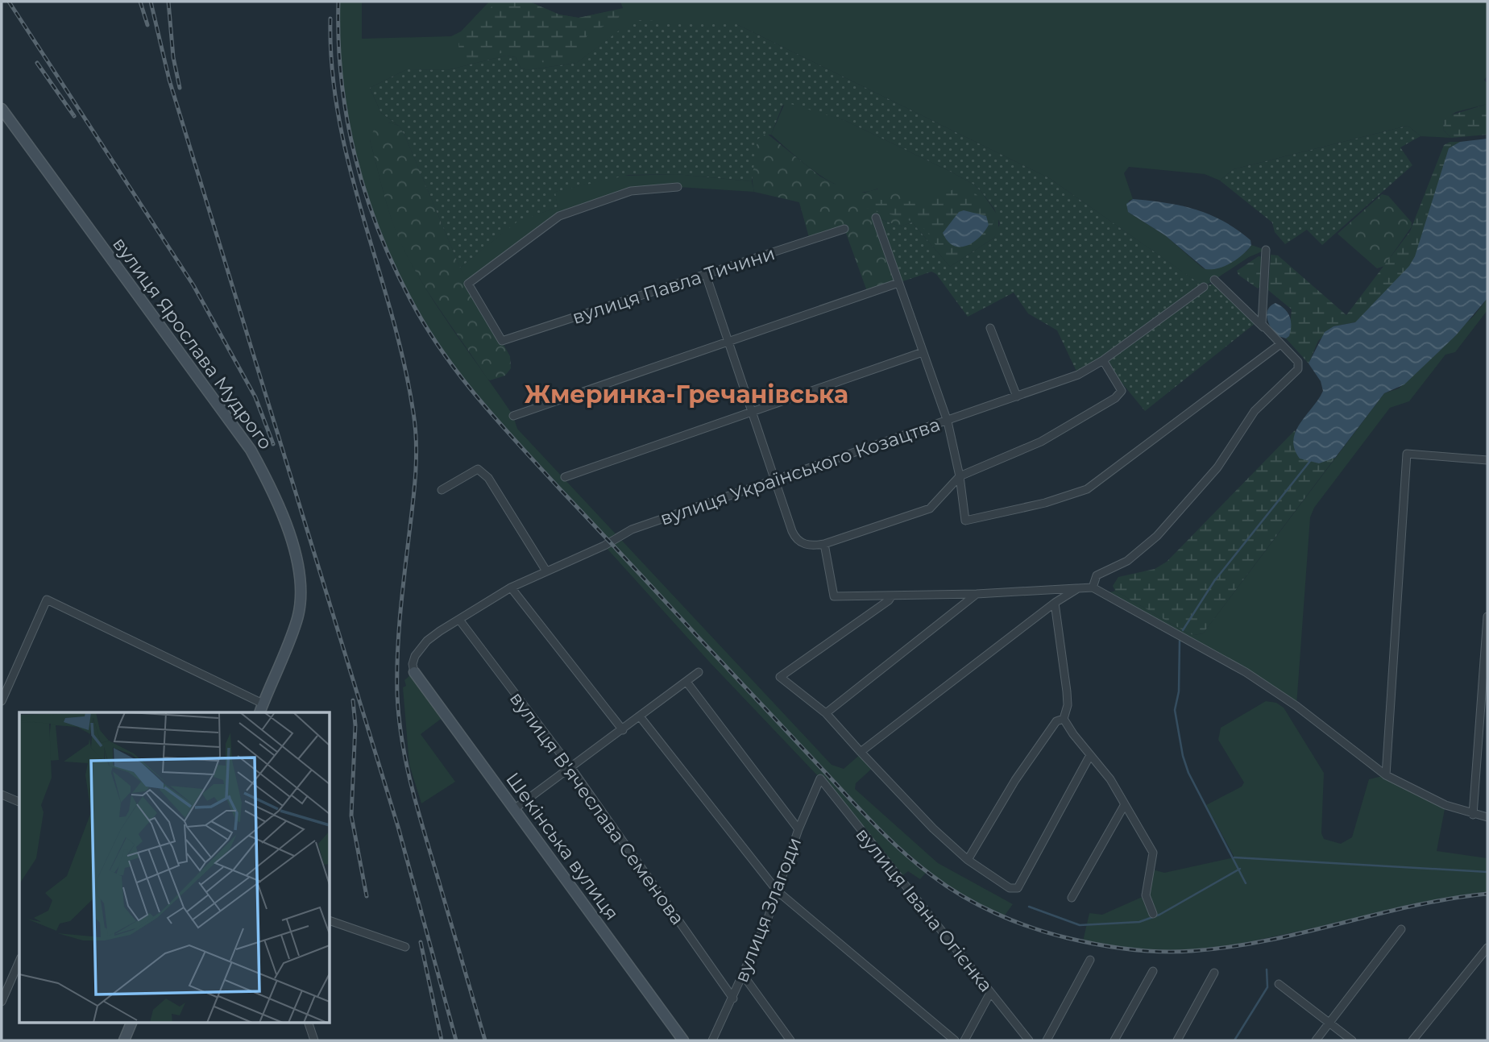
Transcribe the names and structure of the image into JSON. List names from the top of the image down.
{
  "streets": {
    "street": [
      "вулиця Павла Тичини",
      "вулиця Ярослава Мудрого",
      "вулиця Українського Козацтва",
      "вулиця В'ячеслава Семенова",
      "Шекінська вулиця",
      "вулиця Злагоди",
      "вулиця Івана Огієнка"
    ]
  },
  "crossings": [
    ["вулиця Українського Козацтва", "вулиця В'ячеслава Семенова"],
    ["вулиця Українського Козацтва", "Шекінська вулиця"],
    ["вулиця В'ячеслава Семенова", "вулиця Злагоди"],
    ["вулиця Злагоди", "вулиця Івана Огієнка"]
  ],
  "districts": ["Жмеринка-Гречанівська"]
}
